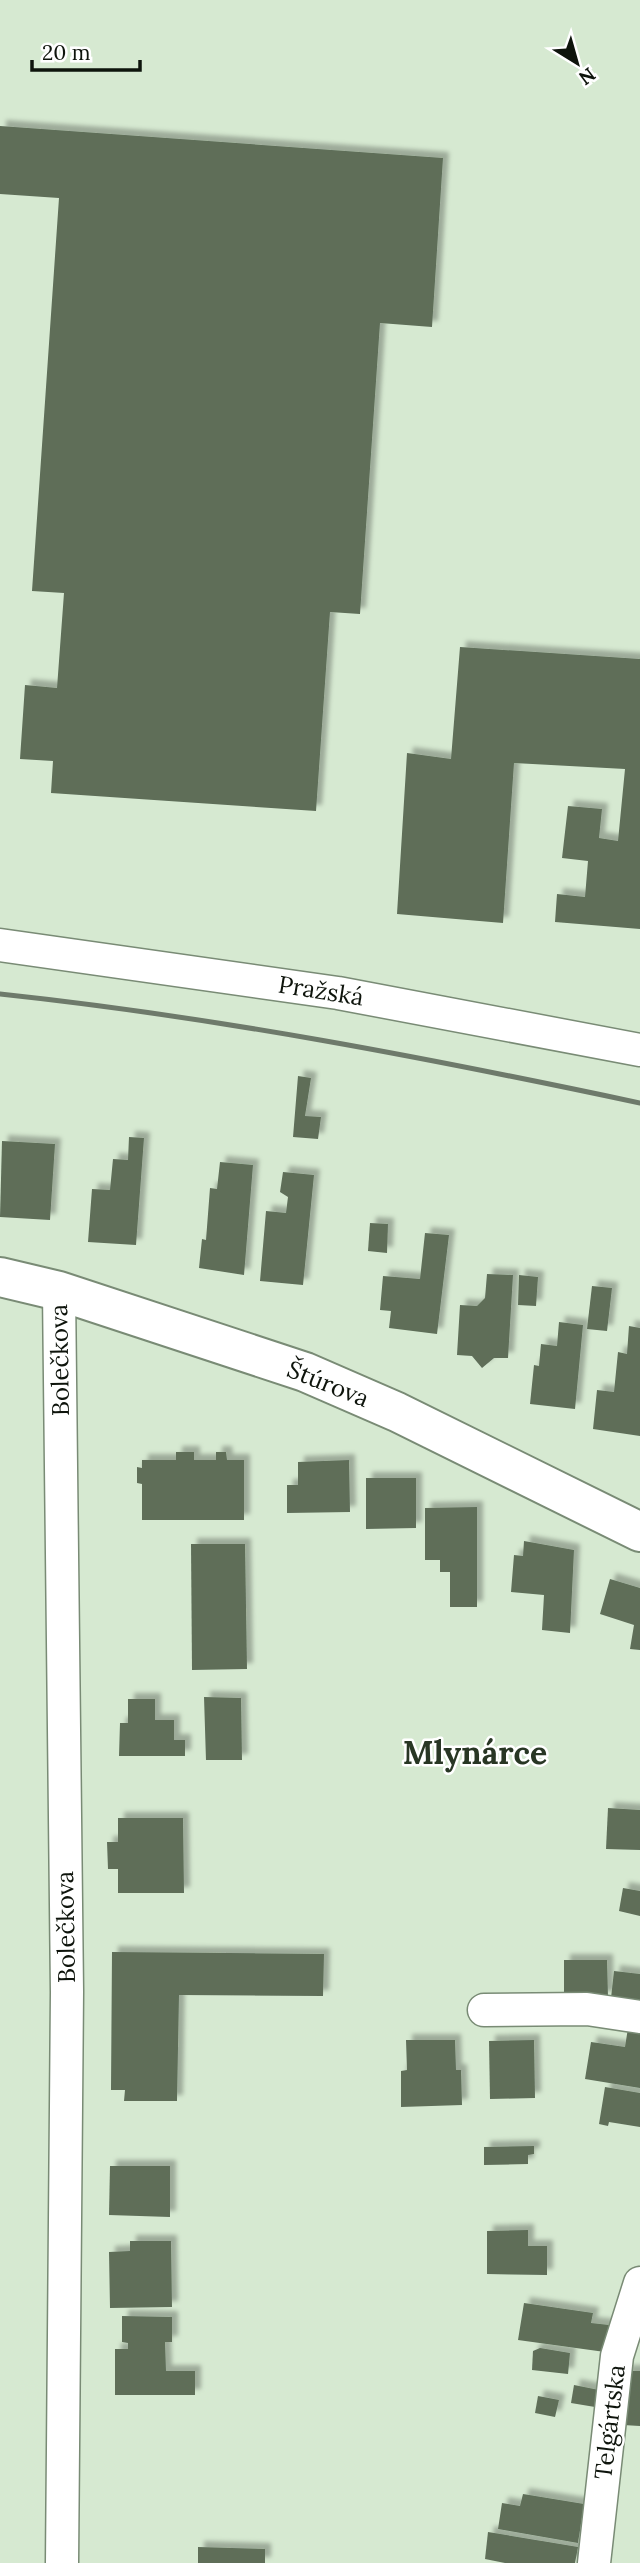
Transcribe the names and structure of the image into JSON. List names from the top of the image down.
{
  "streets": {
    "street": [
      "Pražská",
      "Bolečkova",
      "Štúrova",
      "Telgártska"
    ]
  },
  "crossings": [
    ["Bolečkova", "Štúrova"]
  ],
  "districts": ["Mlynárce"],
  "scale_bar": "20 m",
  "north": "bottom right"
}
